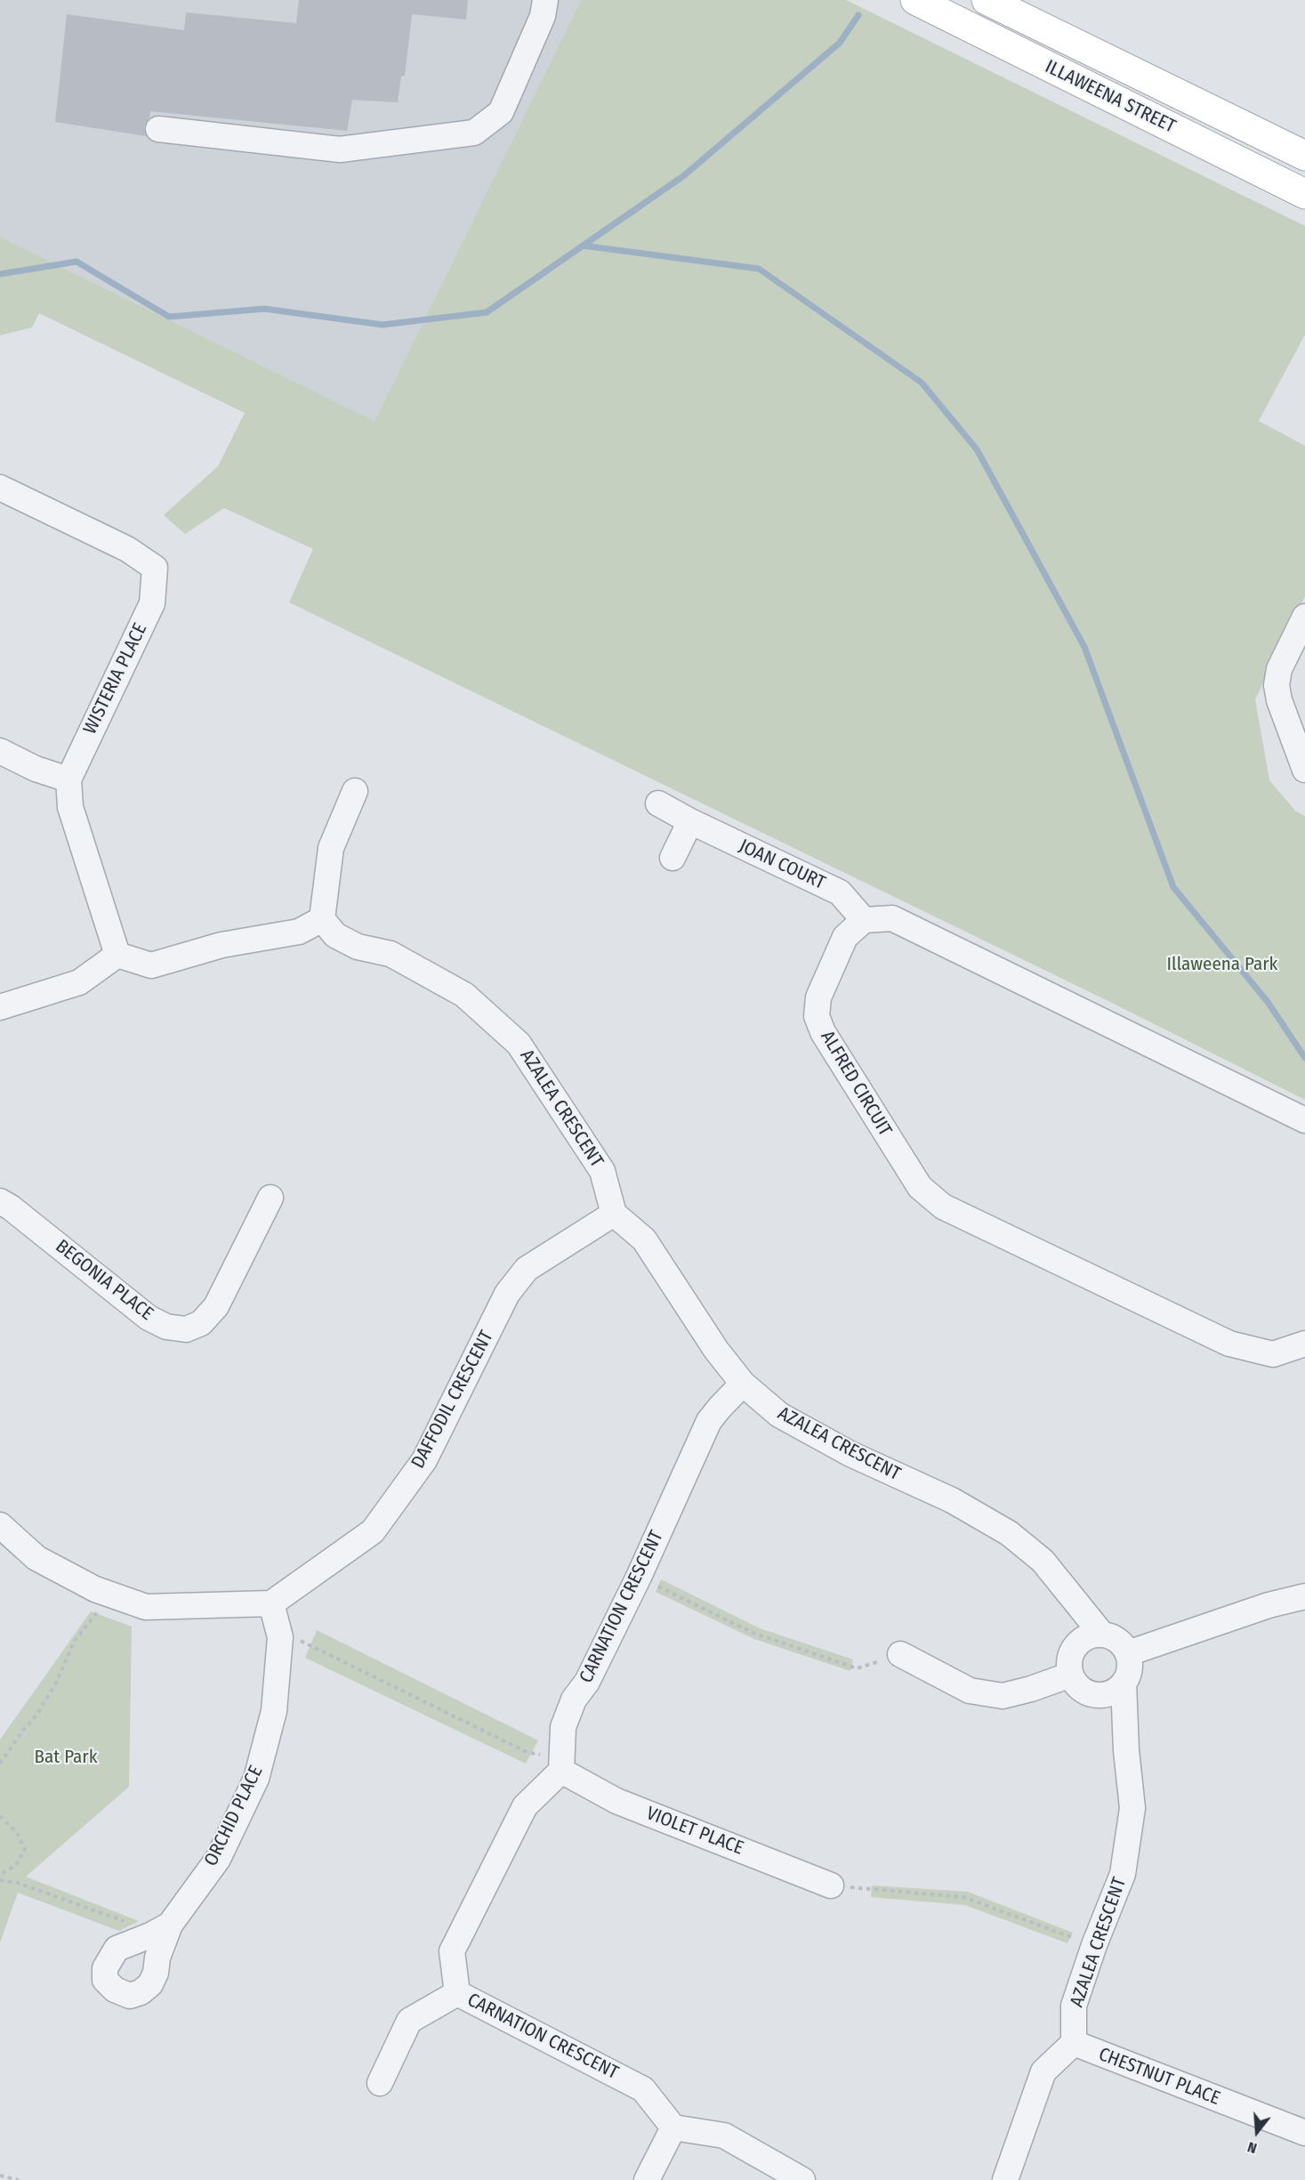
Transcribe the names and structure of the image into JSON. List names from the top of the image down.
{
  "streets": {
    "main road": ["ILLAWEENA STREET"],
    "street": [
      "WISTERIA PLACE",
      "JOAN COURT",
      "ALFRED CIRCUIT",
      "AZALEA CRESCENT",
      "BEGONIA PLACE",
      "DAFFODIL CRESCENT",
      "CARNATION CRESCENT",
      "ORCHID PLACE",
      "VIOLET PLACE",
      "CHESTNUT PLACE"
    ]
  },
  "crossings": [
    ["JOAN COURT", "ALFRED CIRCUIT"],
    ["AZALEA CRESCENT", "DAFFODIL CRESCENT"],
    ["AZALEA CRESCENT", "CARNATION CRESCENT"],
    ["AZALEA CRESCENT", "CHESTNUT PLACE"],
    ["DAFFODIL CRESCENT", "ORCHID PLACE"],
    ["CARNATION CRESCENT", "VIOLET PLACE"]
  ],
  "parks": ["Illaweena Park", "Bat Park"],
  "north": "bottom"
}
